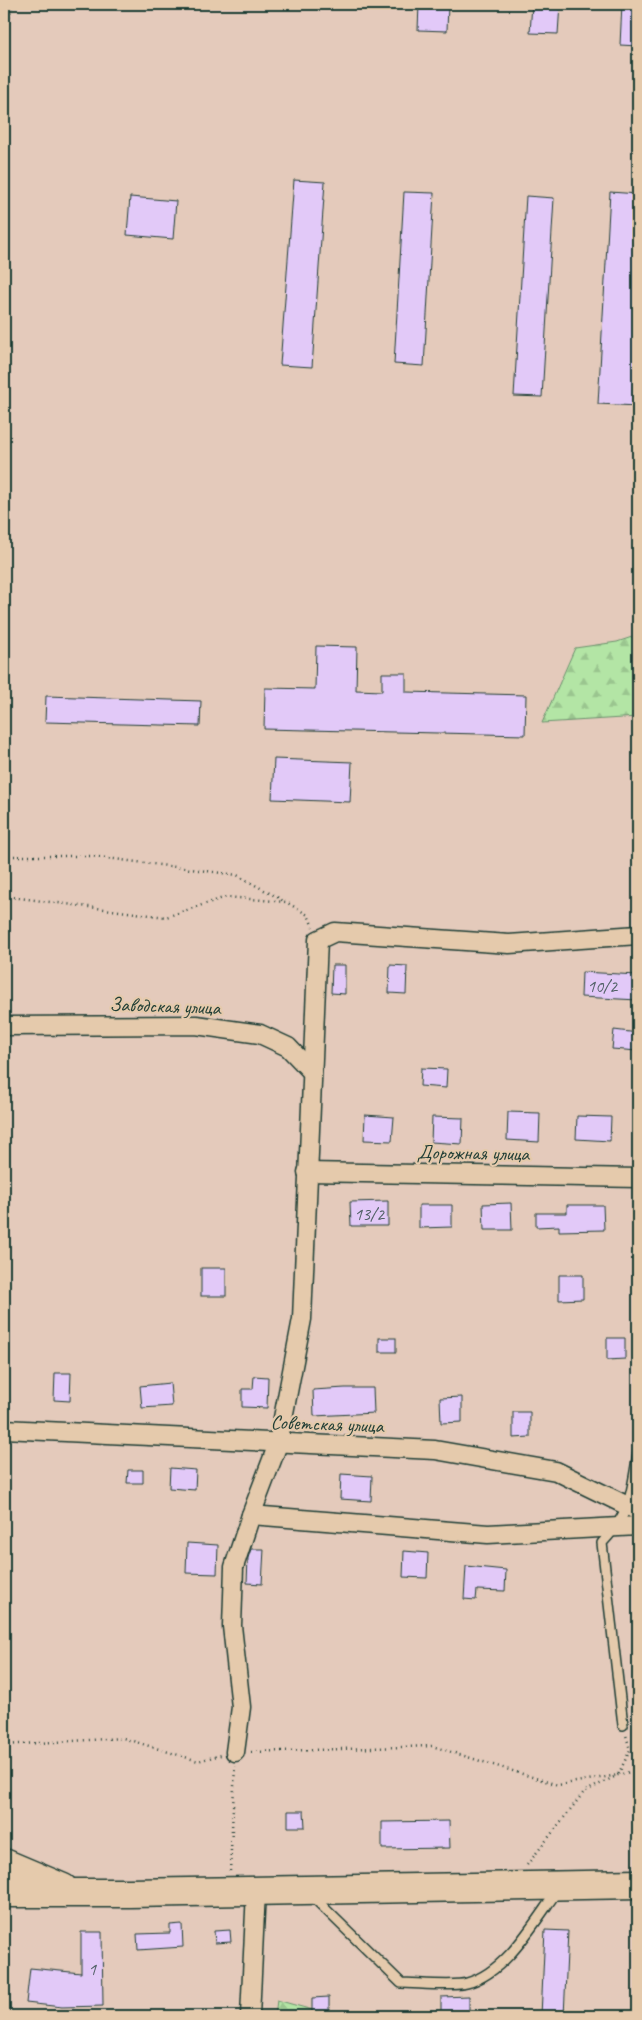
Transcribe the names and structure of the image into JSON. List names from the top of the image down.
{
  "streets": {
    "street": ["Заводская улица", "Дорожная улица", "Советская улица"]
  },
  "house_numbers": ["10/2", "13/2", "1"]
}
